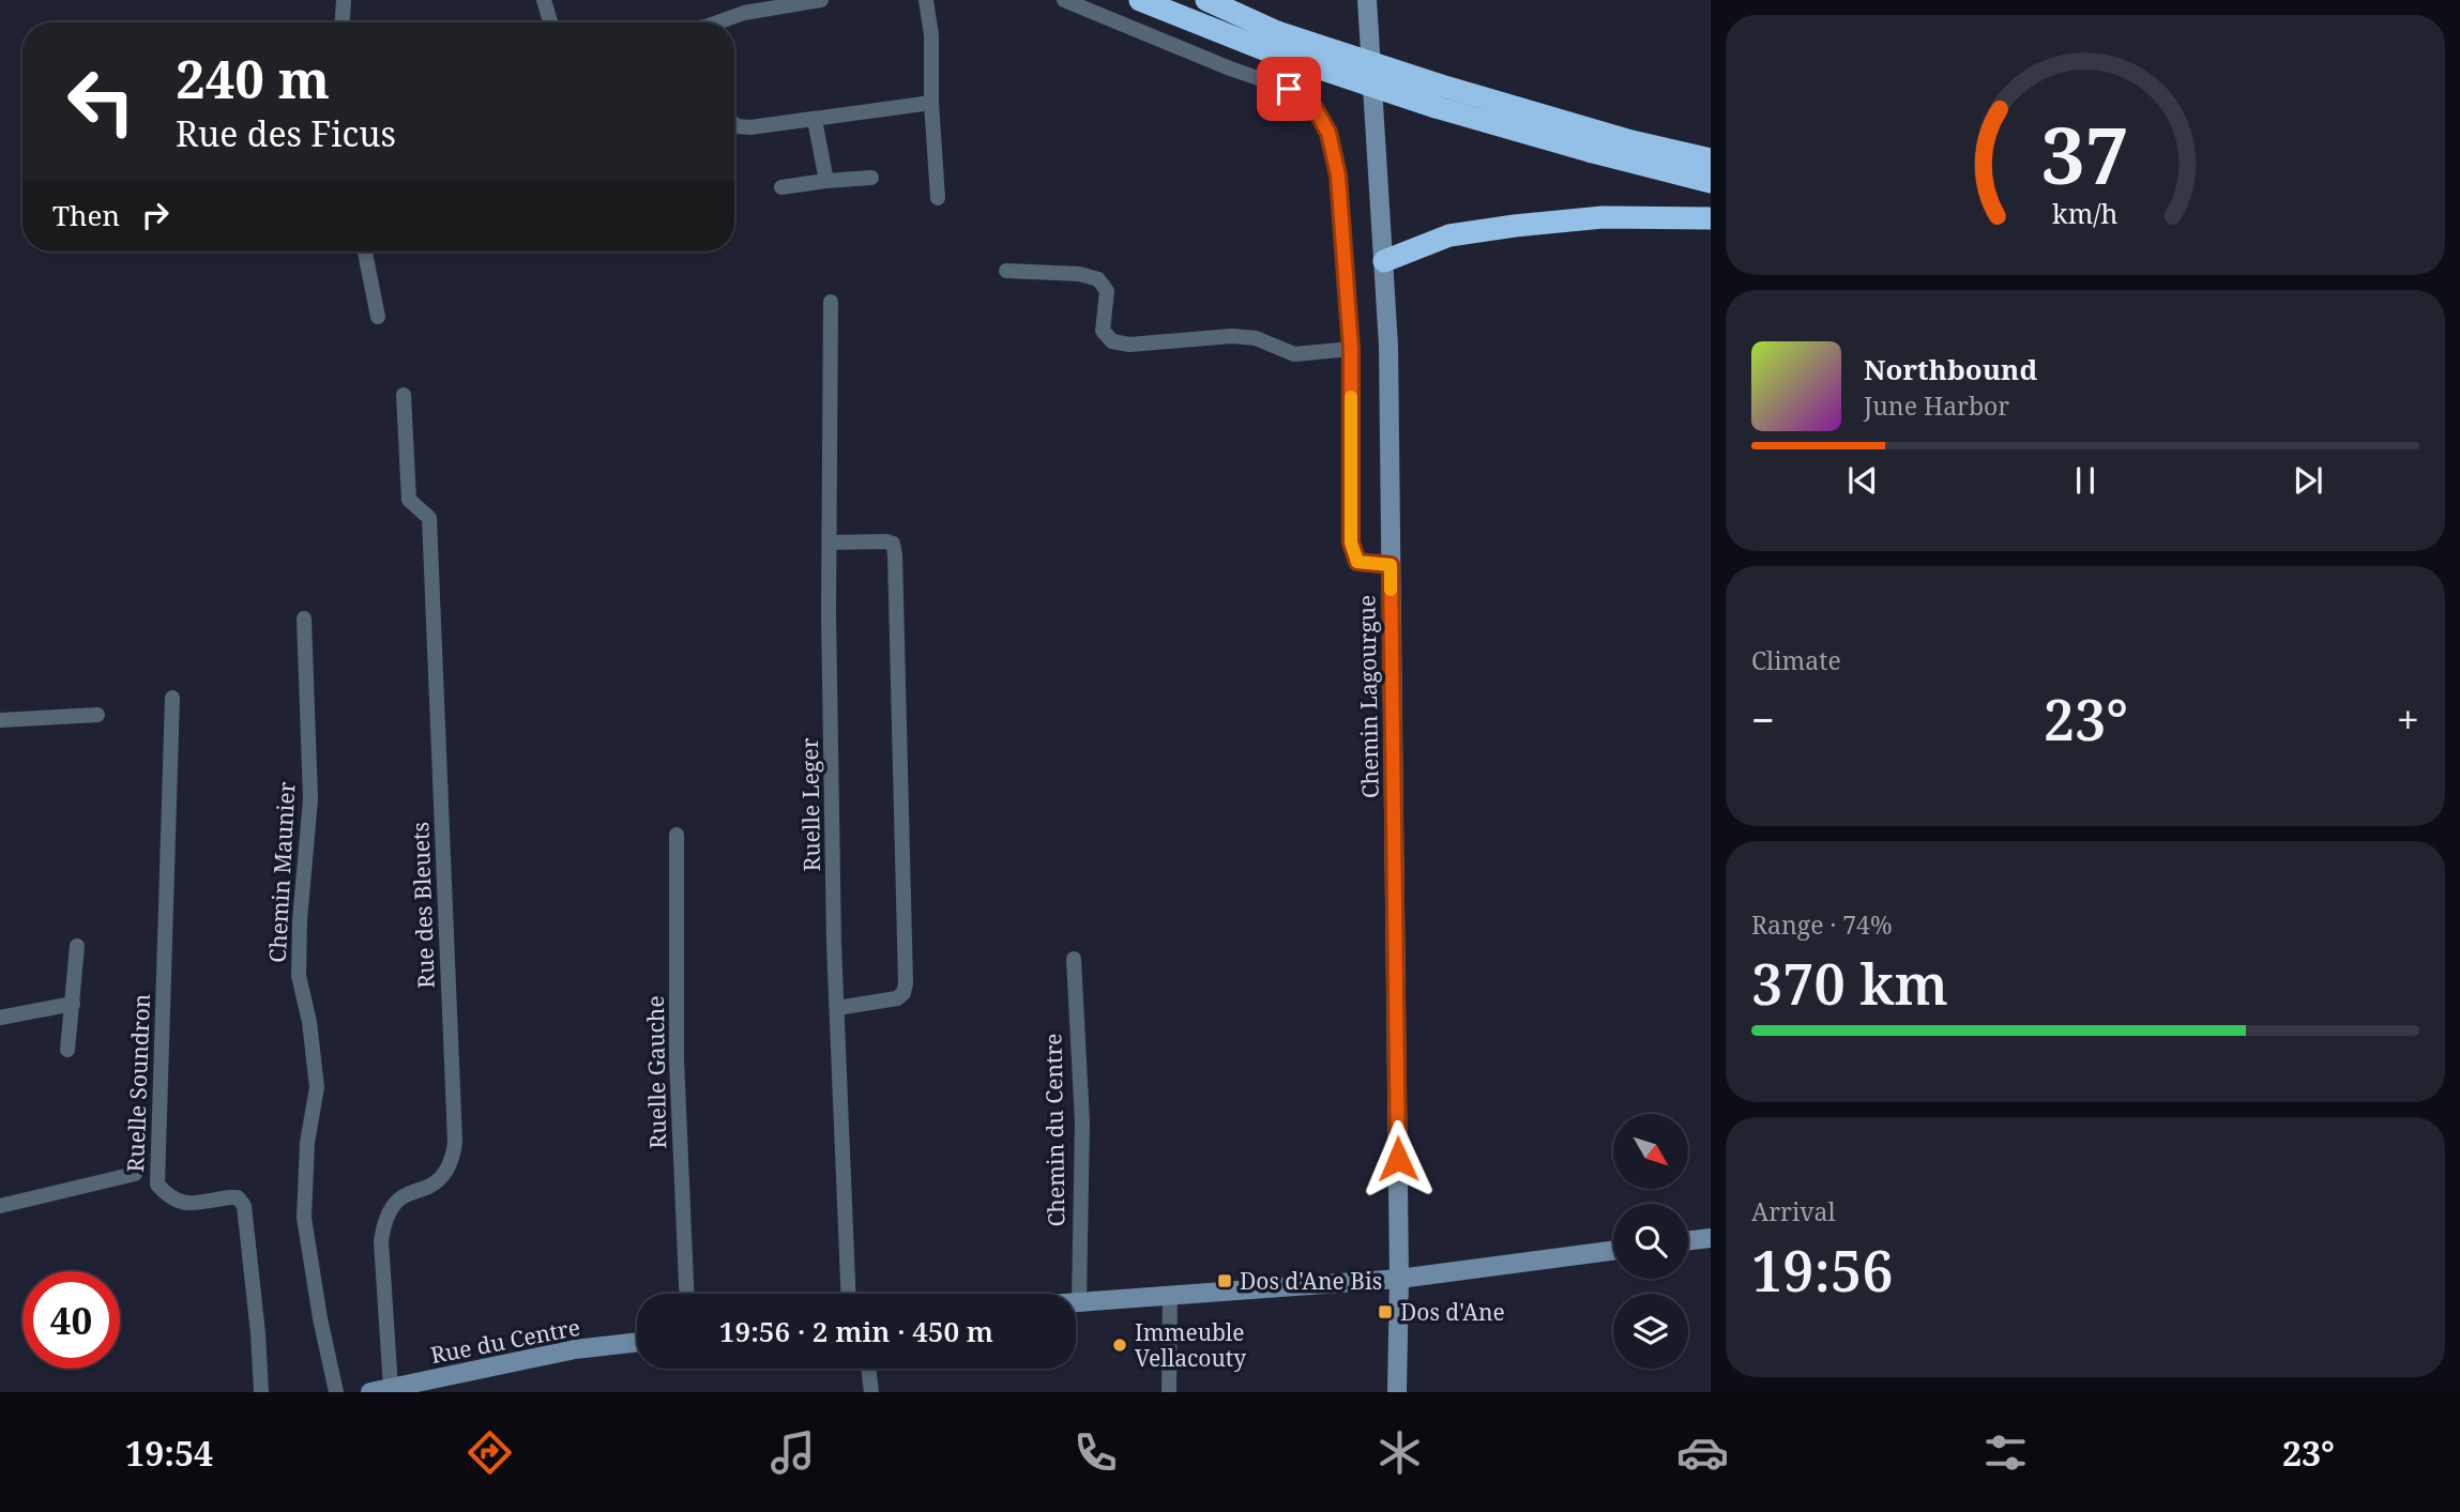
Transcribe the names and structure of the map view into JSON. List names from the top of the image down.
{
  "streets": {
    "street": [
      "Chemin Lagourgue",
      "Ruelle Leger",
      "Chemin Maunier",
      "Rue des Bleuets",
      "Ruelle Gauche",
      "Ruelle Soundron",
      "Chemin du Centre",
      "Rue du Centre"
    ]
  },
  "crossings": [
    ["Rue des Bleuets", "Rue du Centre"]
  ],
  "places": {
    "transit": ["Dos d'Ane Bis", "Dos d'Ane"],
    "other": ["Immeuble Vellacouty"]
  },
  "north": "bottom right",
  "page": {
    "turn": ["240 m", "Rue des Ficus"],
    "then": "Then",
    "song": ["Northbound", "June Harbor"],
    "tile": [
      "Climate",
      ["Range · 74%", "370 km"],
      ["Arrival", "19:56"]
    ],
    "heat": ["−", "23°", "+"],
    "limit": "40",
    "trip": "19:56 · 2 min · 450 m",
    "tabs": ["19:54", "23°"],
    "gauge": ["37", "km/h"]
  }
}
